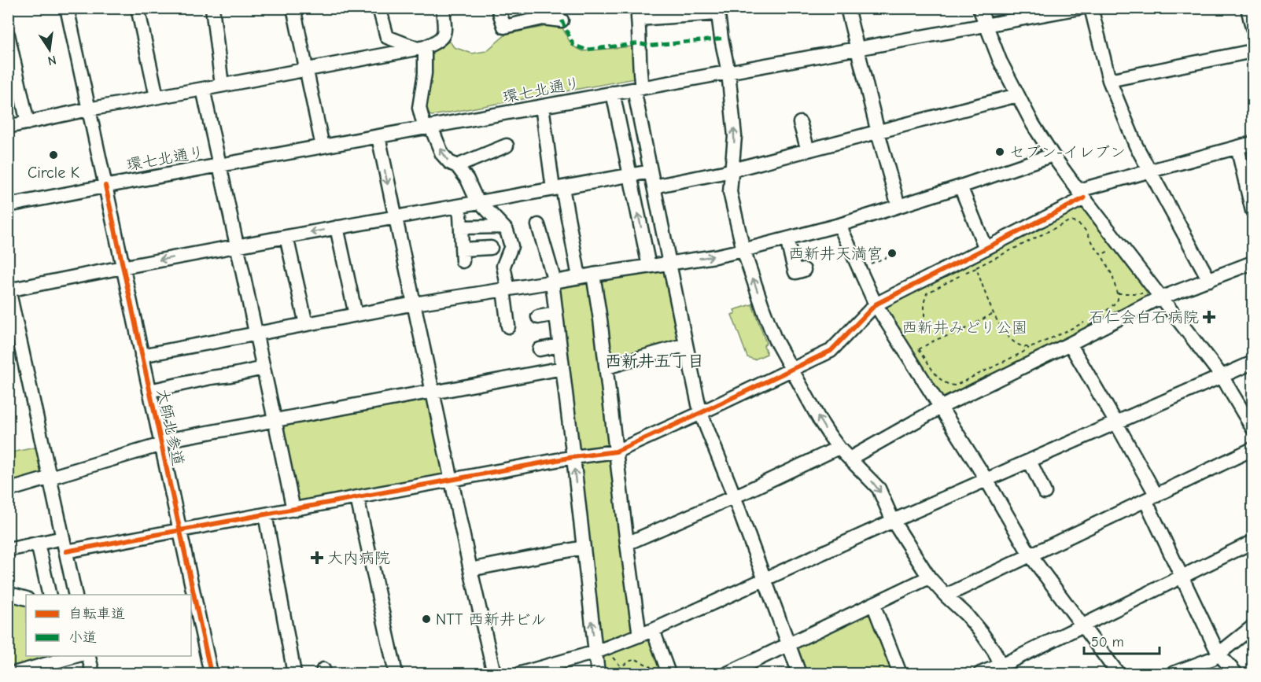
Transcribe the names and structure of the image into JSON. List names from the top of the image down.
{
  "streets": {
    "street": ["環七北通り", "大師北参道"]
  },
  "crossings": [
    ["環七北通り", "大師北参道"]
  ],
  "districts": ["西新井五丁目"],
  "parks": ["西新井みどり公園"],
  "places": {
    "other": [
      "セブン-イレブン",
      "Circle K",
      "西新井天満宮",
      "NTT 西新井ビル"
    ],
    "health": ["石仁会白石病院", "大内病院"]
  },
  "legend": ["自転車道", "小道"],
  "scale_bar": "50 m",
  "north": "bottom"
}
